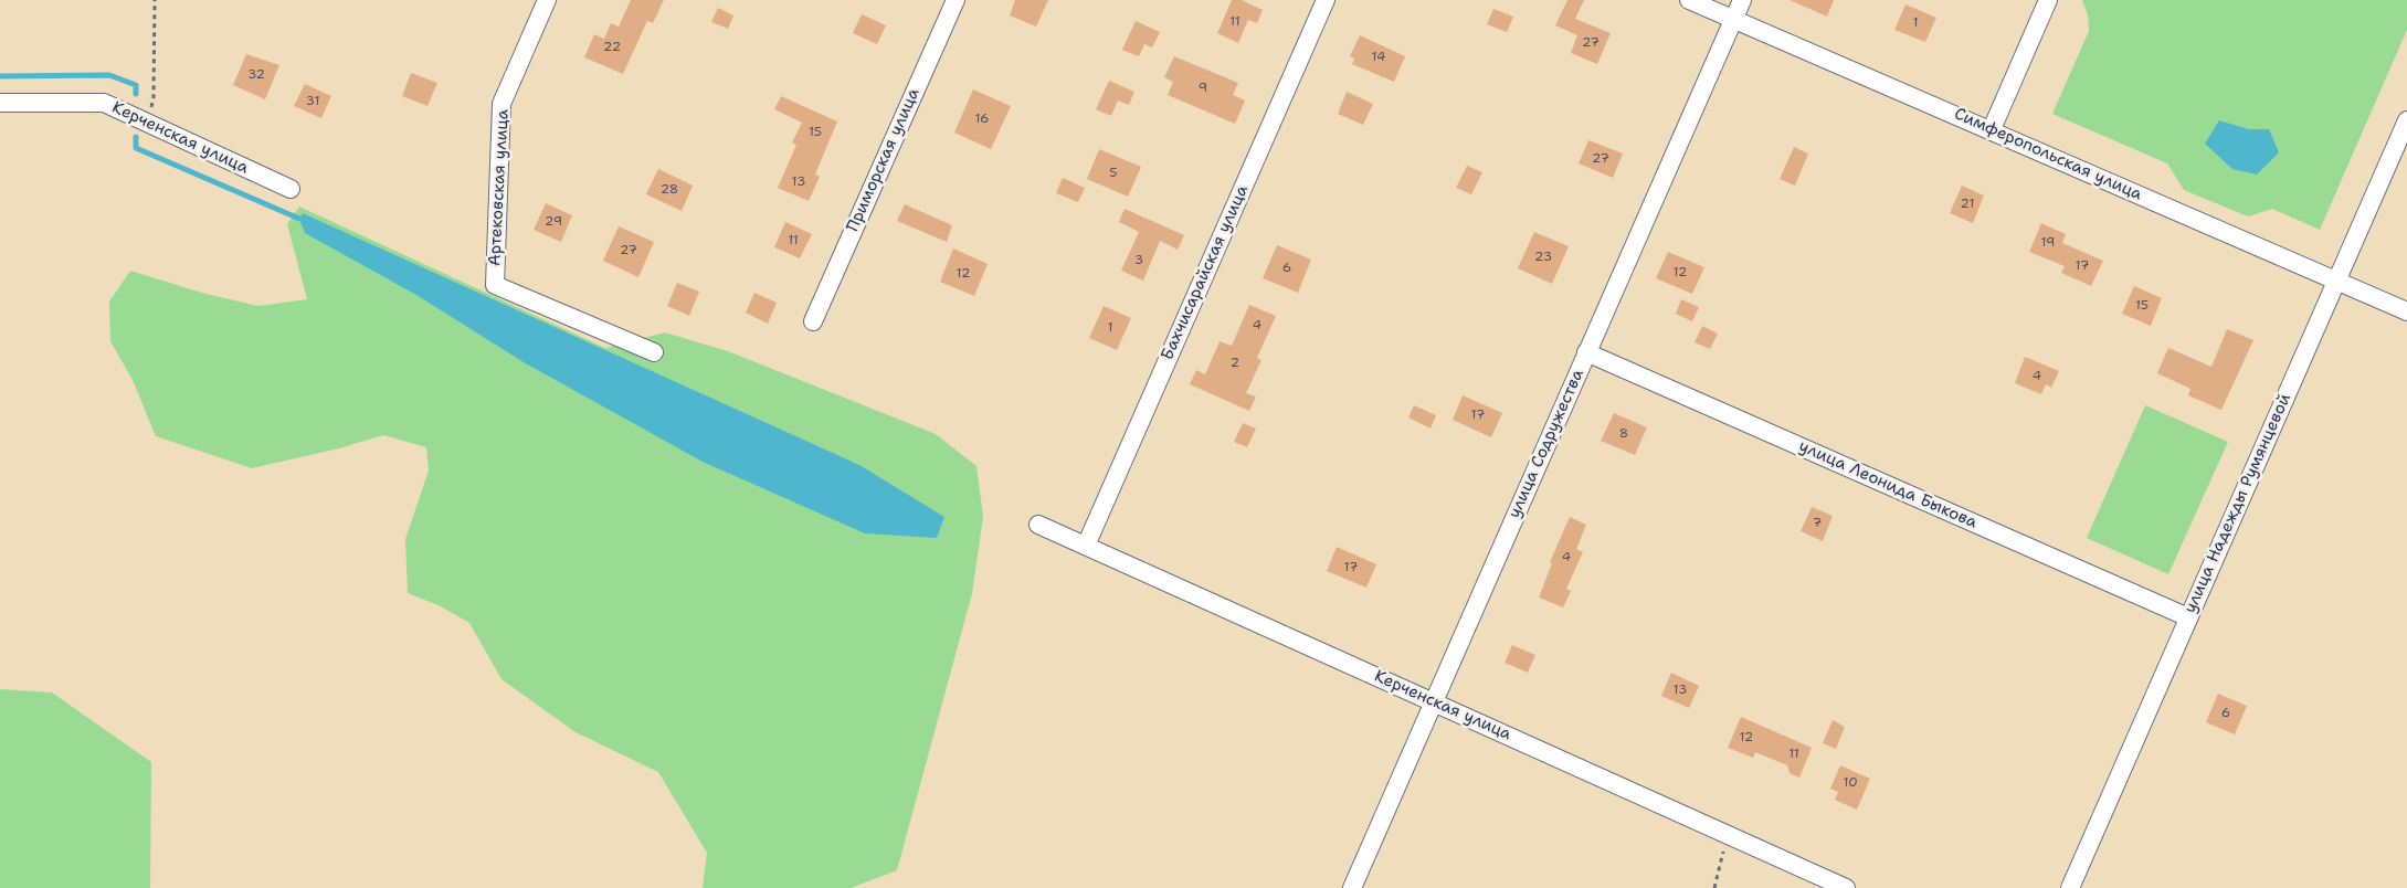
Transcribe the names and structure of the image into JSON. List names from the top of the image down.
{
  "streets": {
    "street": [
      "Керченская улица",
      "Симферопольская улица",
      "Приморская улица",
      "Артековская улица",
      "Бахчисарайская улица",
      "улица Содружества",
      "улица Леонида Быкова",
      "улица Надежды Румянцевой"
    ]
  },
  "crossings": [
    ["Керченская улица", "Бахчисарайская улица"],
    ["Керченская улица", "улица Содружества"],
    ["Симферопольская улица", "улица Содружества"],
    ["Симферопольская улица", "улица Надежды Румянцевой"],
    ["улица Содружества", "улица Леонида Быкова"],
    ["улица Леонида Быкова", "улица Надежды Румянцевой"]
  ],
  "house_numbers": [
    "11",
    "1",
    "27",
    "22",
    "14",
    "32",
    "9",
    "31",
    "16",
    "15",
    "27",
    "5",
    "13",
    "28",
    "21",
    "29",
    "11",
    "19",
    "27",
    "23",
    "3",
    "17",
    "6",
    "12",
    "12",
    "15",
    "4",
    "1",
    "2",
    "4",
    "17",
    "8",
    "7",
    "4",
    "17",
    "13",
    "6",
    "12",
    "11",
    "10"
  ]
}
